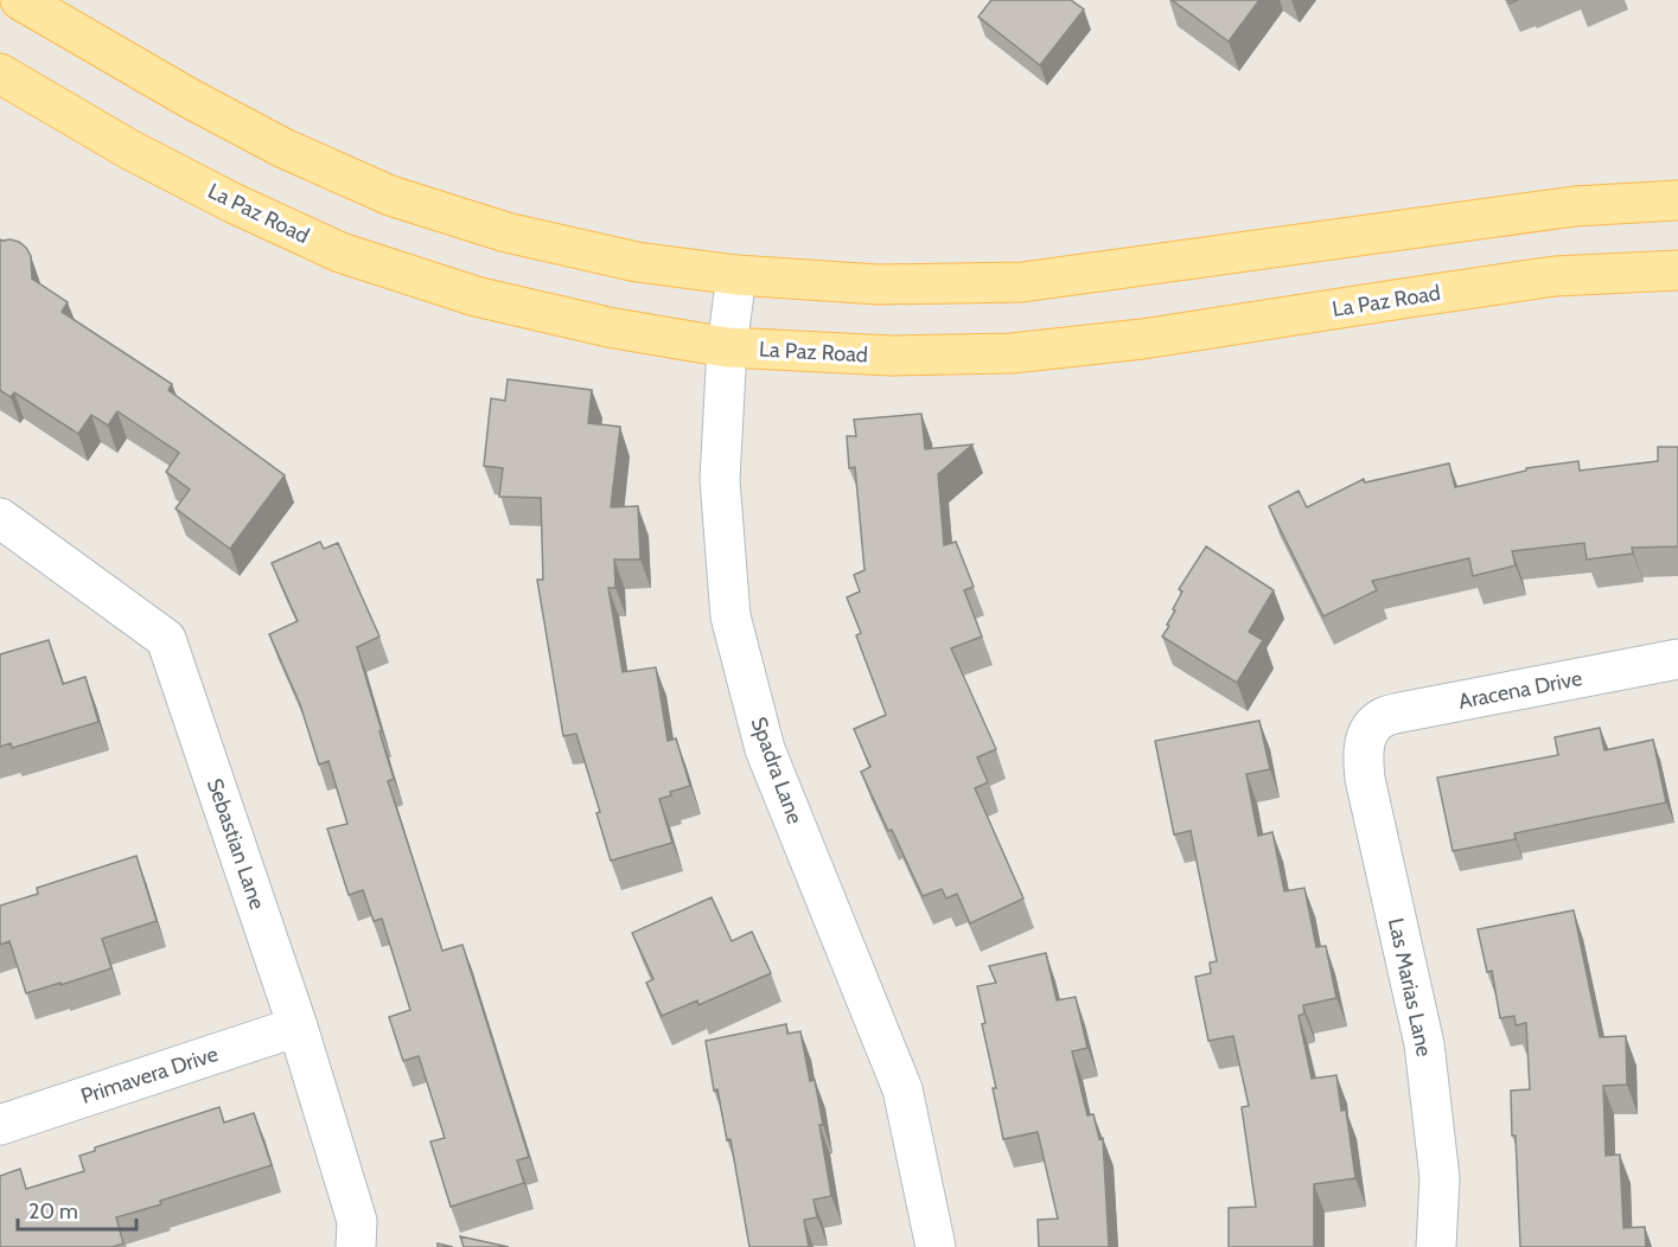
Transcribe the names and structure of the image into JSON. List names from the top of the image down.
{
  "streets": {
    "main road": ["La Paz Road"],
    "street": [
      "Aracena Drive",
      "Spadra Lane",
      "Sebastian Lane",
      "Las Marias Lane",
      "Primavera Drive"
    ]
  },
  "crossings": [
    ["La Paz Road", "Spadra Lane"],
    ["Aracena Drive", "Las Marias Lane"],
    ["Sebastian Lane", "Primavera Drive"]
  ],
  "scale_bar": "20 m"
}
